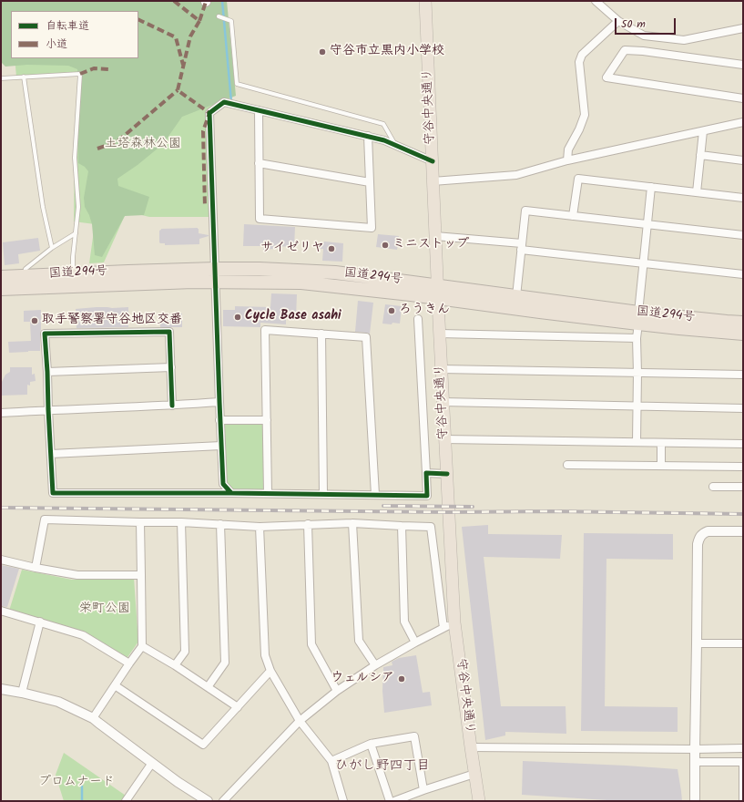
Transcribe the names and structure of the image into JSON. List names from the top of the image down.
{
  "streets": {
    "highway": ["国道294号"],
    "main road": ["守谷中央通り"]
  },
  "crossings": [
    ["守谷中央通り", "国道294号"]
  ],
  "districts": ["ひがし野四丁目"],
  "parks": ["土塔森林公園", "栄町公園", "プロムナード"],
  "places": [
    "守谷市立黒内小学校",
    "ミニストップ",
    "サイゼリヤ",
    "ろうきん",
    "Cycle Base asahi",
    "取手警察署守谷地区交番",
    "ウェルシア"
  ],
  "legend": ["自転車道", "小道"],
  "scale_bar": "50 m"
}
